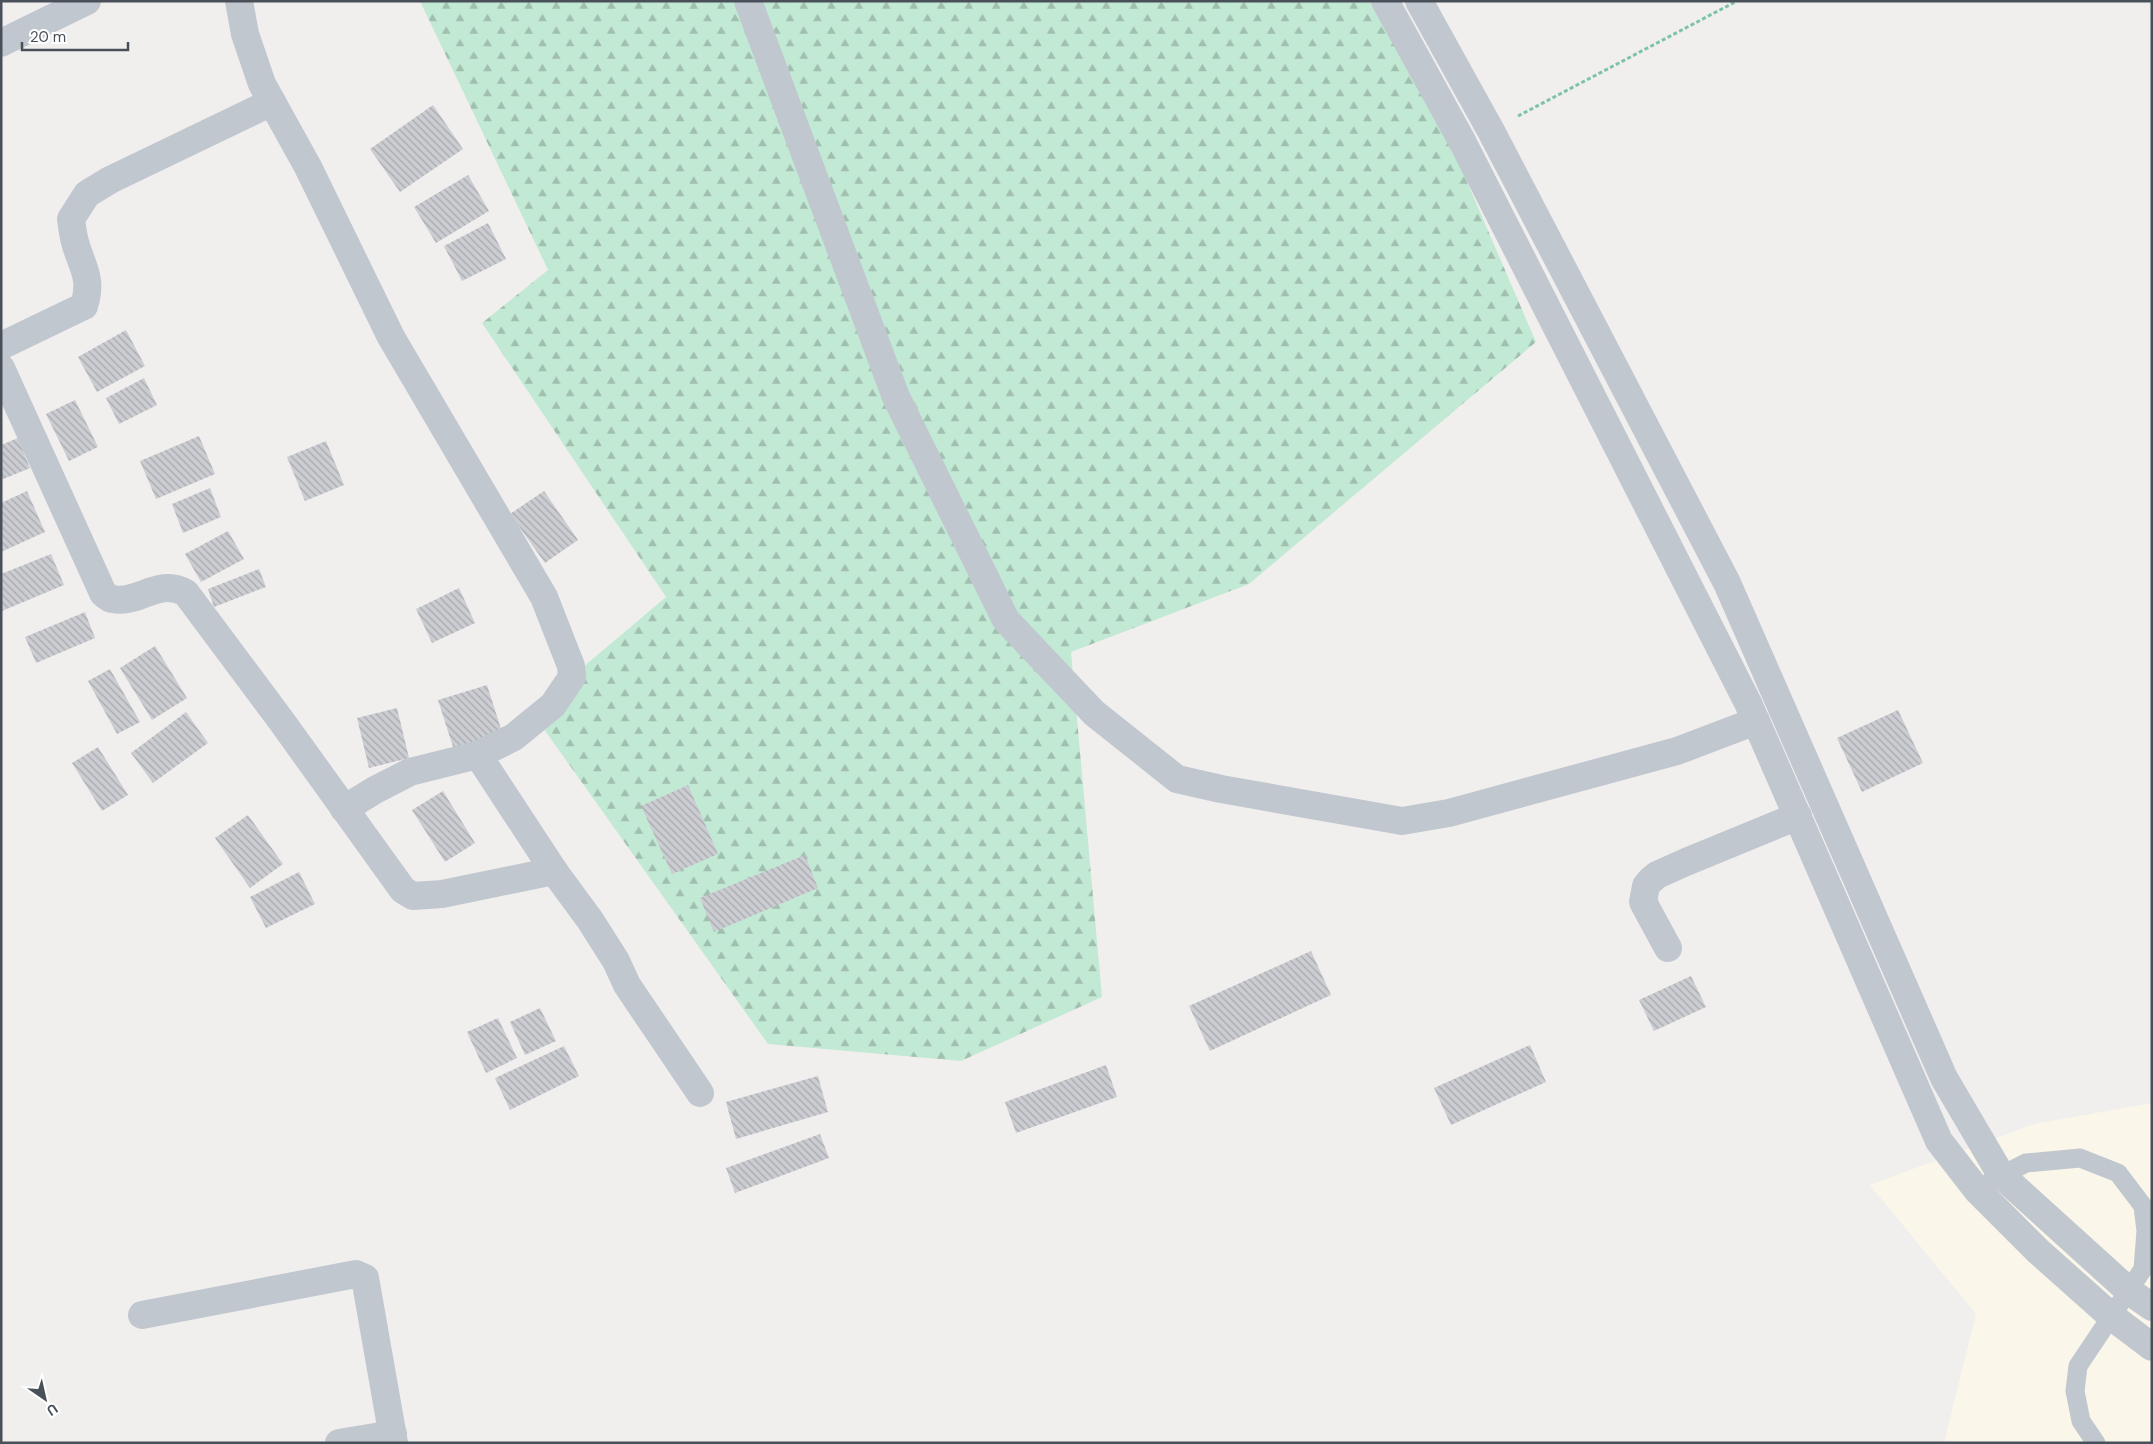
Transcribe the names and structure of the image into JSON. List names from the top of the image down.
{
  "scale_bar": "20 m",
  "north": "bottom right"
}
